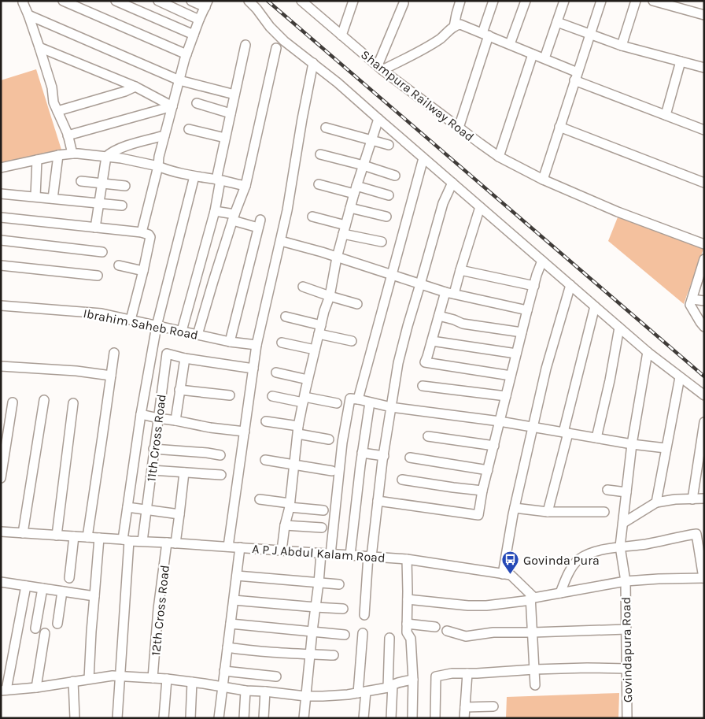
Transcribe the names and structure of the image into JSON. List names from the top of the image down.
{
  "streets": {
    "street": [
      "Shampura Railway Road",
      "Ibrahim Saheb Road",
      "11th Cross Road",
      "A P J Abdul Kalam Road",
      "12th Cross Road",
      "Govindapura Road"
    ]
  },
  "crossings": [
    ["11th Cross Road", "A P J Abdul Kalam Road"],
    ["A P J Abdul Kalam Road", "12th Cross Road"]
  ],
  "places": {
    "bus stop": ["Govinda Pura"]
  }
}
